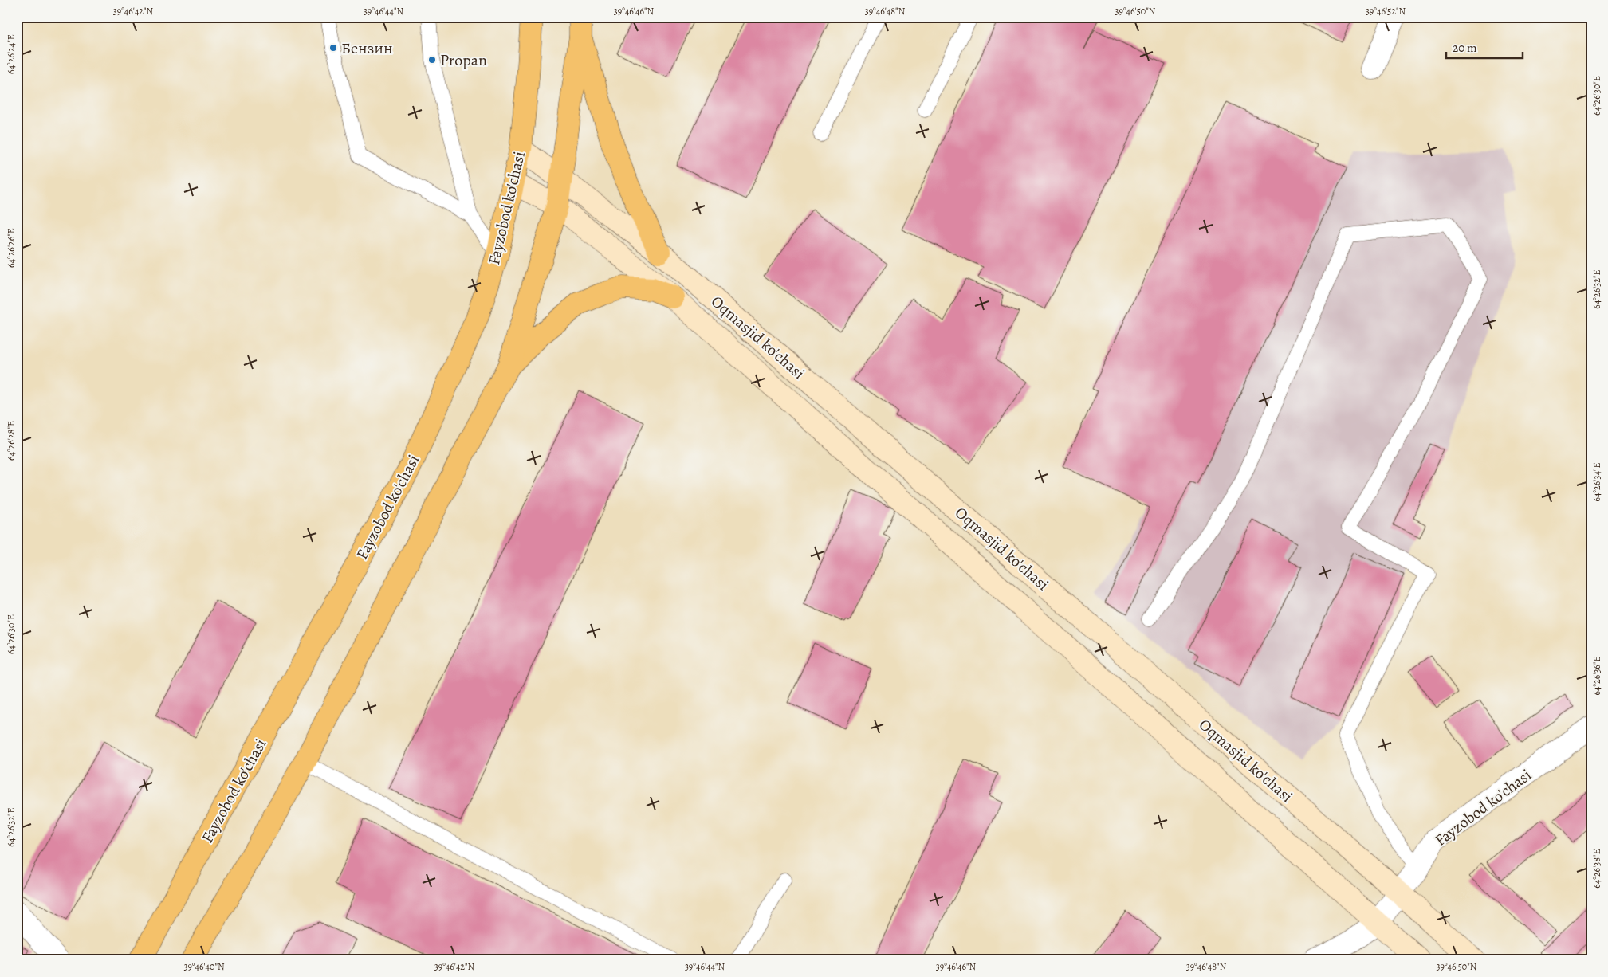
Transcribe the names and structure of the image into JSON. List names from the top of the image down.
{
  "streets": {
    "main road": ["Fayzobod ko'chasi", "Oqmasjid ko'chasi"]
  },
  "crossings": [
    ["Fayzobod ko'chasi", "Oqmasjid ko'chasi"]
  ],
  "places": ["Бензин", "Propan"],
  "scale_bar": "20 m",
  "coordinates": [
    "39°46'42\"N",
    "39°46'44\"N",
    "39°46'46\"N",
    "39°46'48\"N",
    "39°46'50\"N",
    "39°46'52\"N",
    "64°26'24\"E",
    "64°26'30\"E",
    "64°26'26\"E",
    "64°26'32\"E",
    "64°26'28\"E",
    "64°26'34\"E",
    "64°26'36\"E",
    "64°26'38\"E",
    "39°46'40\"N"
  ]
}
